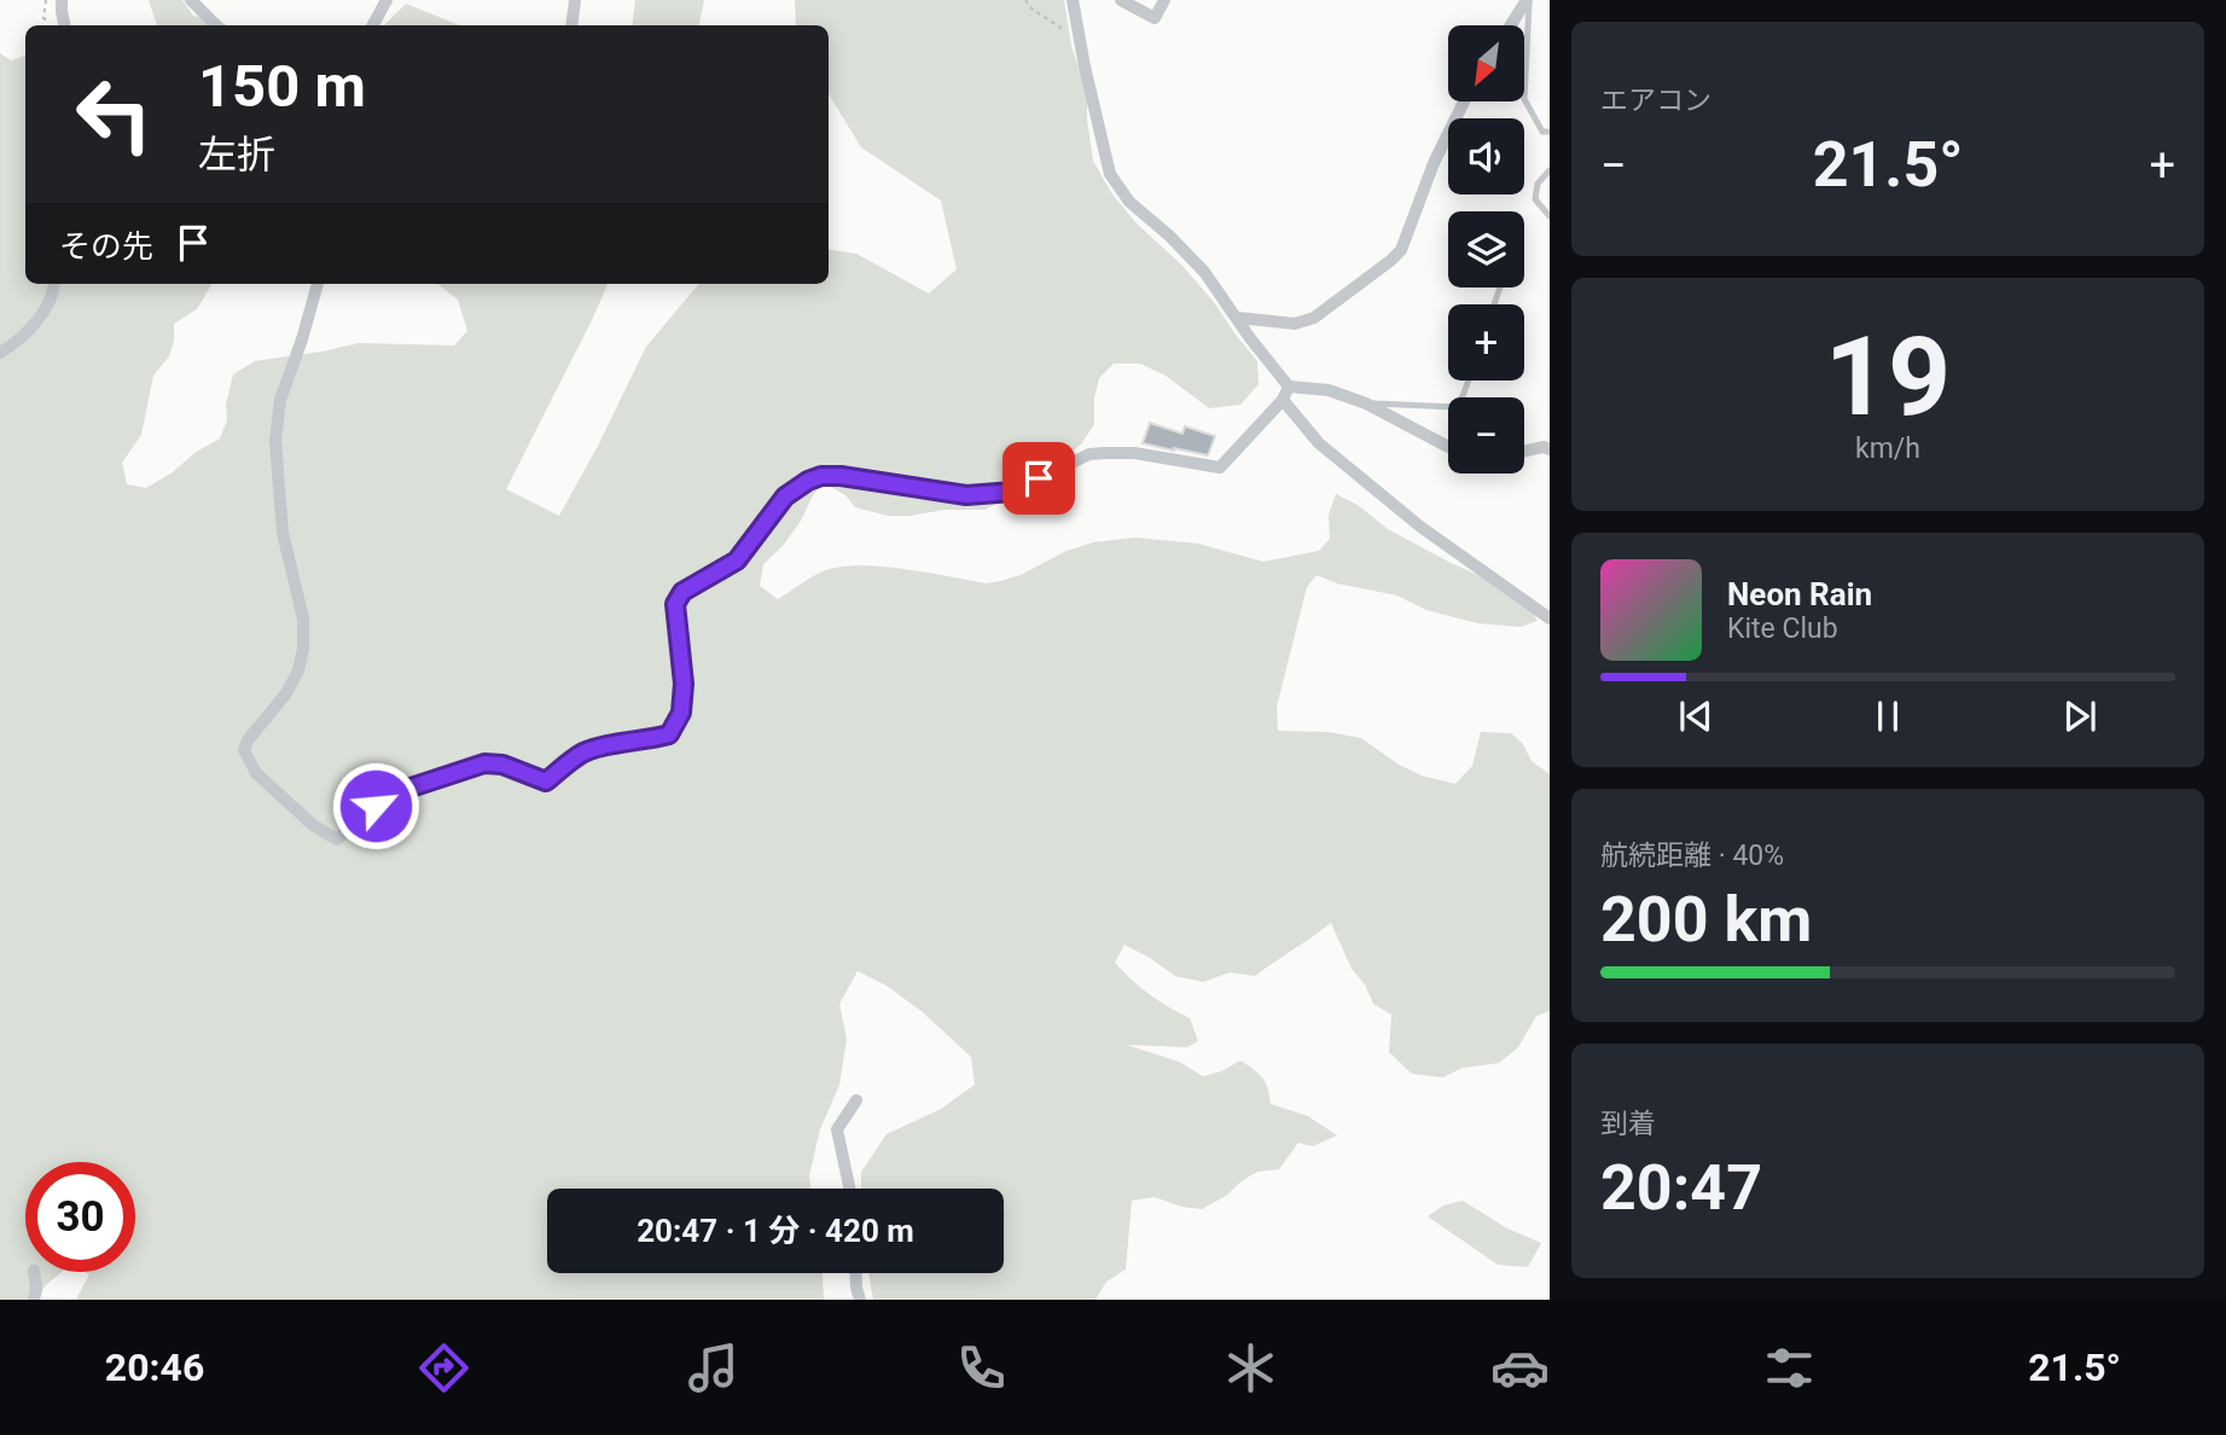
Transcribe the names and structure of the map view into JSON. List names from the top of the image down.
{
  "north": "bottom left",
  "page": {
    "tile": [
      "エアコン",
      ["19", "km/h"],
      ["航続距離 · 40%", "200 km"],
      ["到着", "20:47"]
    ],
    "map_buttons": ["+", "−"],
    "turn": ["150 m", "左折"],
    "heat": ["−", "21.5°", "+"],
    "then": "その先",
    "song": ["Neon Rain", "Kite Club"],
    "limit": "30",
    "trip": "20:47 · 1 分 · 420 m",
    "tabs": ["20:46", "21.5°"]
  }
}
